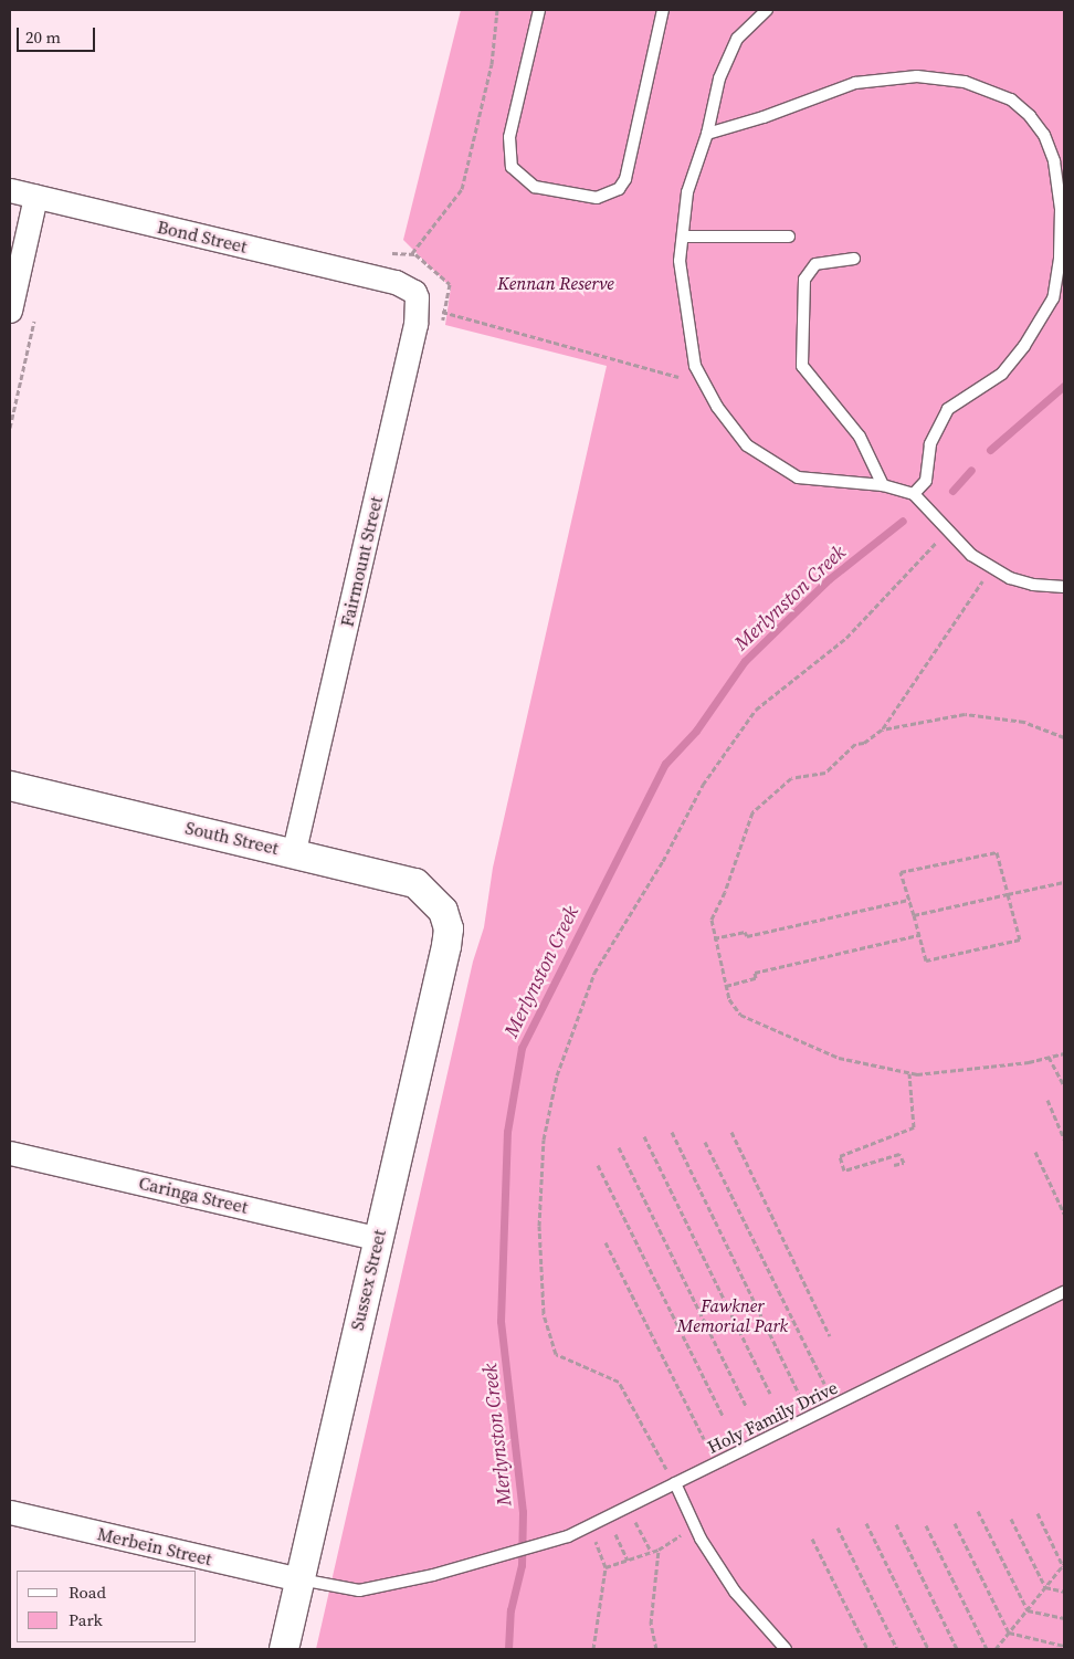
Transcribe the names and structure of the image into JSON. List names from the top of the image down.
{
  "streets": {
    "street": [
      "Bond Street",
      "Fairmount Street",
      "South Street",
      "Caringa Street",
      "Sussex Street",
      "Merbein Street"
    ],
    "lane": ["Holy Family Drive"]
  },
  "crossings": [
    ["Bond Street", "Fairmount Street"],
    ["Fairmount Street", "South Street"],
    ["South Street", "Sussex Street"],
    ["Caringa Street", "Sussex Street"],
    ["Sussex Street", "Holy Family Drive"],
    ["Sussex Street", "Merbein Street"],
    ["Holy Family Drive", "Merbein Street"]
  ],
  "water": ["Merlynston Creek"],
  "parks": ["Kennan Reserve", "Fawkner Memorial Park"],
  "legend": ["Road", "Park"],
  "scale_bar": "20 m"
}
